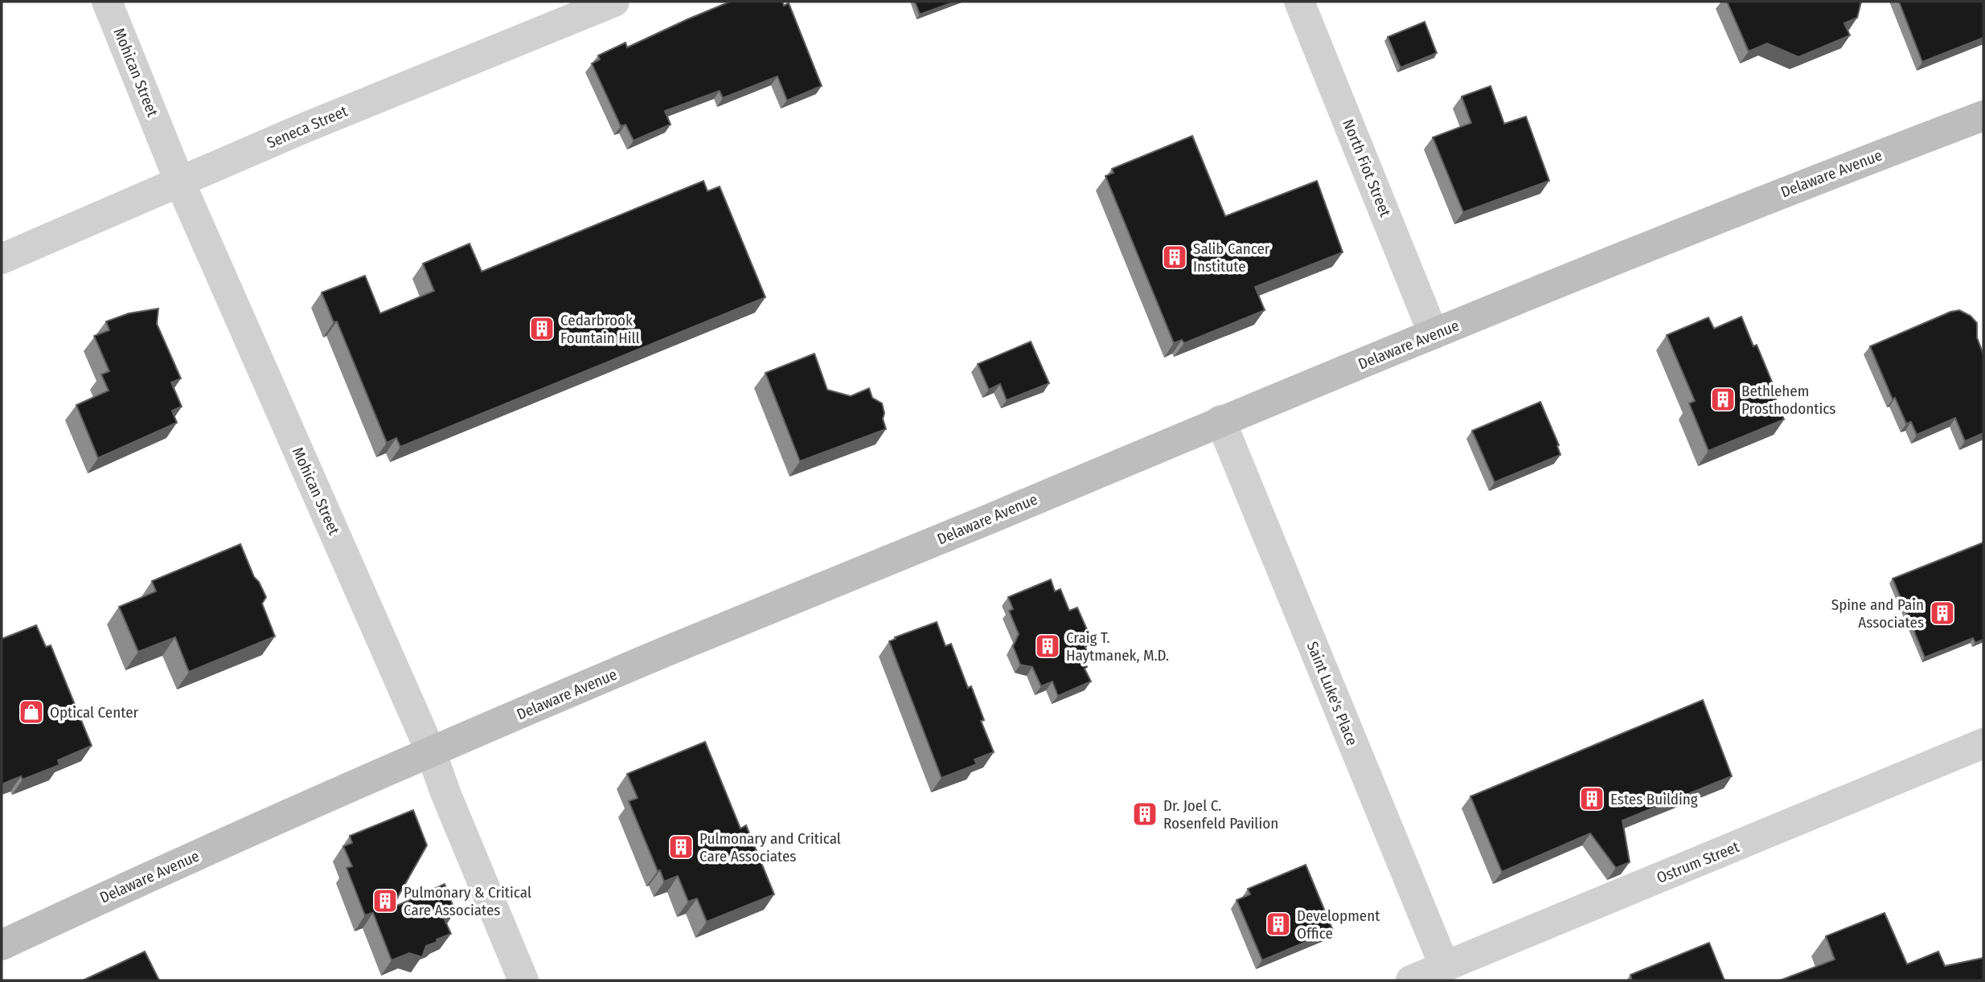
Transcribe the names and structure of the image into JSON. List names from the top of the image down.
{
  "streets": {
    "main road": ["Delaware Avenue"],
    "street": [
      "Mohican Street",
      "Seneca Street",
      "North Fiot Street",
      "Saint Luke's Place",
      "Ostrum Street"
    ]
  },
  "crossings": [
    ["Mohican Street", "Seneca Street"],
    ["Mohican Street", "Delaware Avenue"],
    ["North Fiot Street", "Delaware Avenue"],
    ["Delaware Avenue", "Saint Luke's Place"],
    ["Saint Luke's Place", "Ostrum Street"]
  ],
  "places": {
    "building": [
      "Salib Cancer Institute",
      "Cedarbrook Fountain Hill",
      "Bethlehem Prosthodontics",
      "Spine and Pain Associates",
      "Craig T. Haytmanek, M.D.",
      "Estes Building",
      "Dr. Joel C. Rosenfeld Pavilion",
      "Pulmonary and Critical Care Associates",
      "Pulmonary & Critical Care Associates",
      "Development Office"
    ],
    "shop": ["Optical Center"]
  }
}
